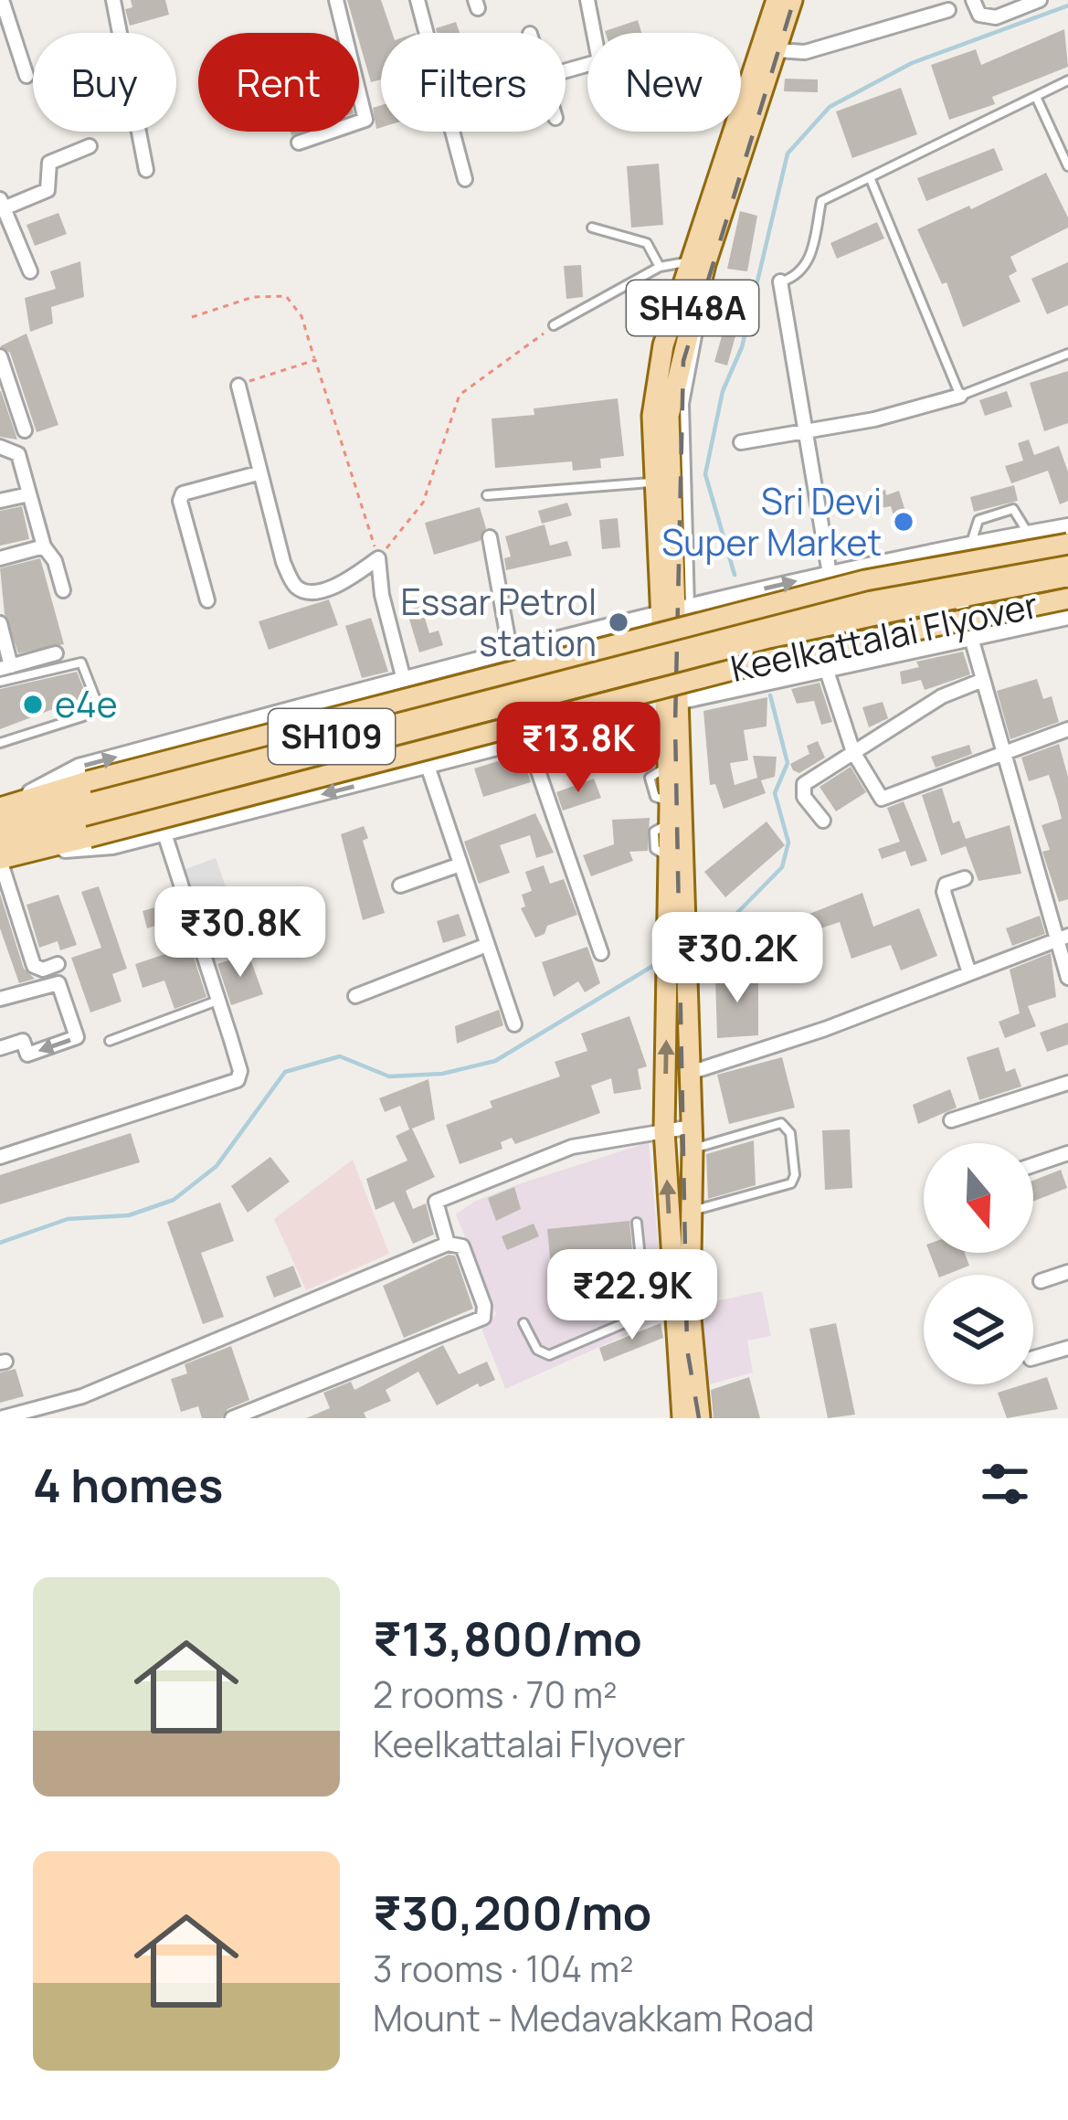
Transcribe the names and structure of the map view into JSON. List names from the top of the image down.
{
  "streets": {
    "main road": ["SH48A", "Keelkattalai Flyover", "SH109"]
  },
  "crossings": [
    ["SH48A", "SH109"],
    ["Keelkattalai Flyover", "SH109"]
  ],
  "places": ["Sri Devi Super Market", "Essar Petrol station", "e4e"],
  "north": "bottom",
  "page": {
    "chip": [
      "Buy",
      "Rent",
      "Filters",
      "New"
    ],
    "price": [
      "₹13.8K",
      "₹30.8K",
      "₹30.2K",
      "₹22.9K"
    ],
    "heading": "4 homes",
    "list": [
      {
        "name": "₹13,800/mo",
        "note": "2 rooms · 70 m² · Keelkattalai Flyover"
      },
      {
        "name": "₹30,200/mo",
        "note": "3 rooms · 104 m² · Mount - Medavakkam Road"
      }
    ]
  }
}
